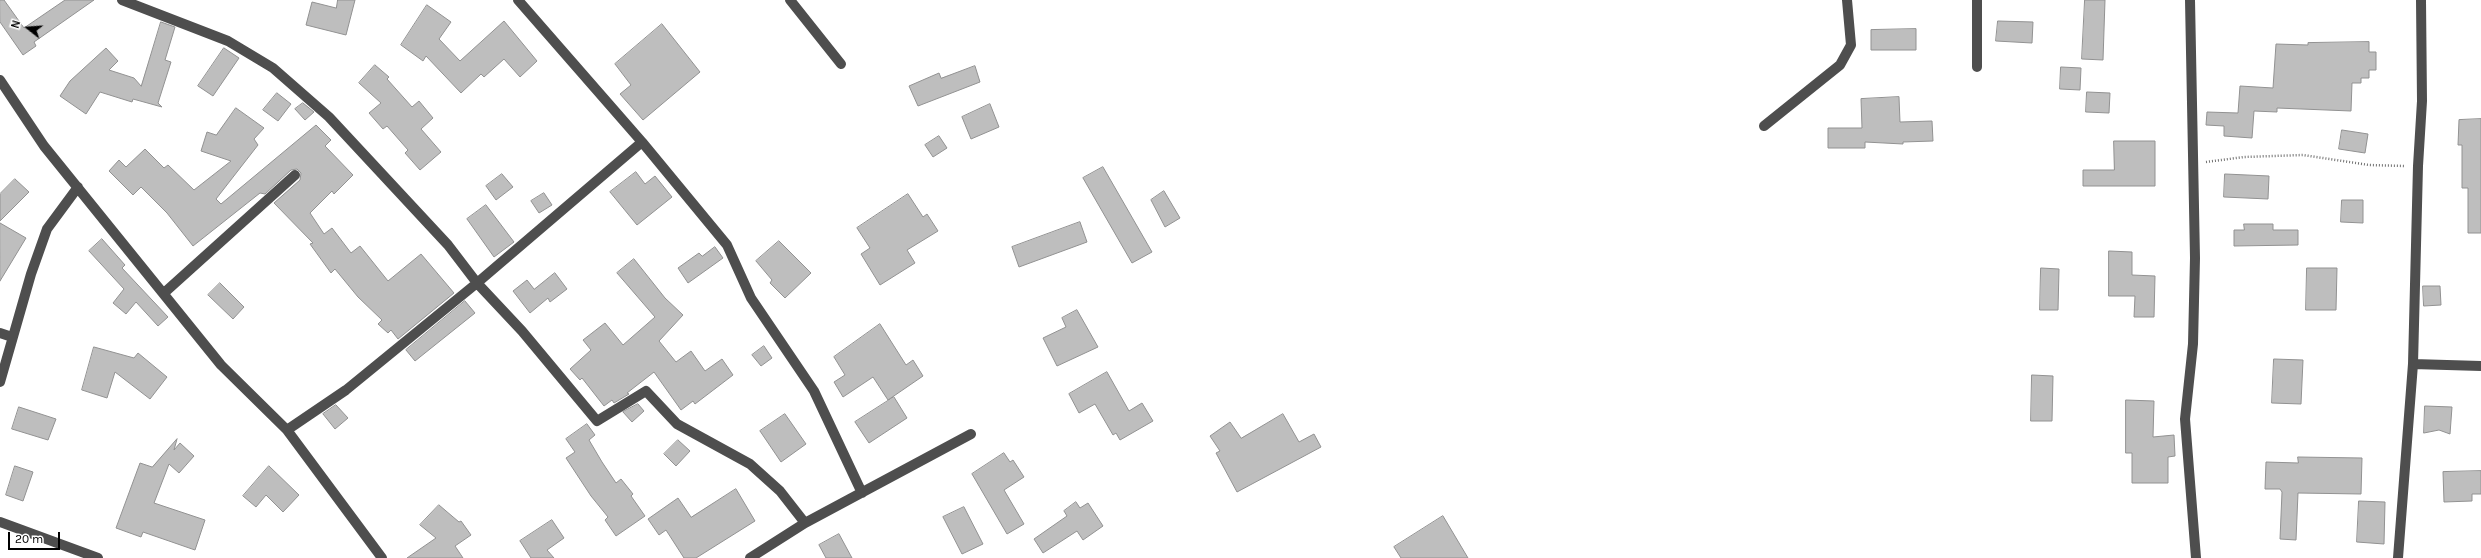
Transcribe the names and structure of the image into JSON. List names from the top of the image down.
{
  "scale_bar": "20 m",
  "north": "left"
}
